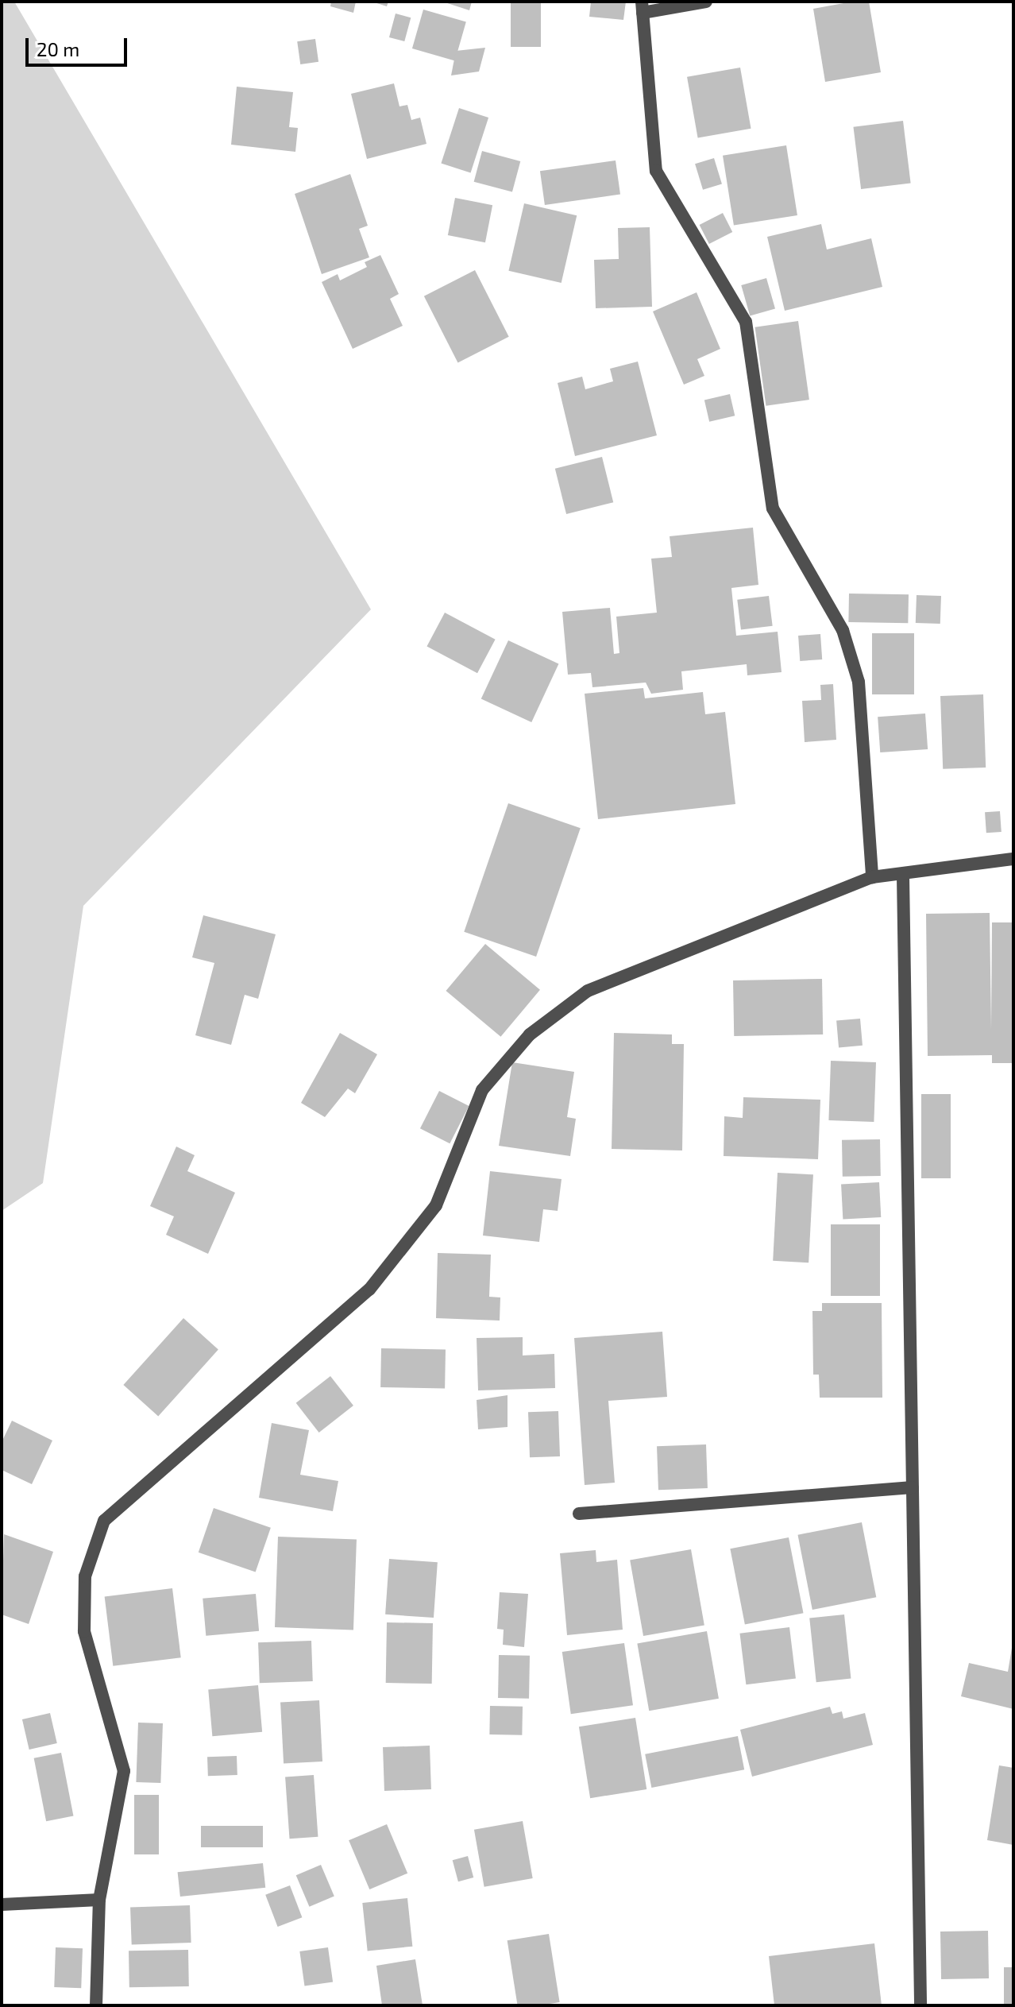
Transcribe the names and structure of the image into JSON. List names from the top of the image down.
{
  "scale_bar": "20 m"
}
